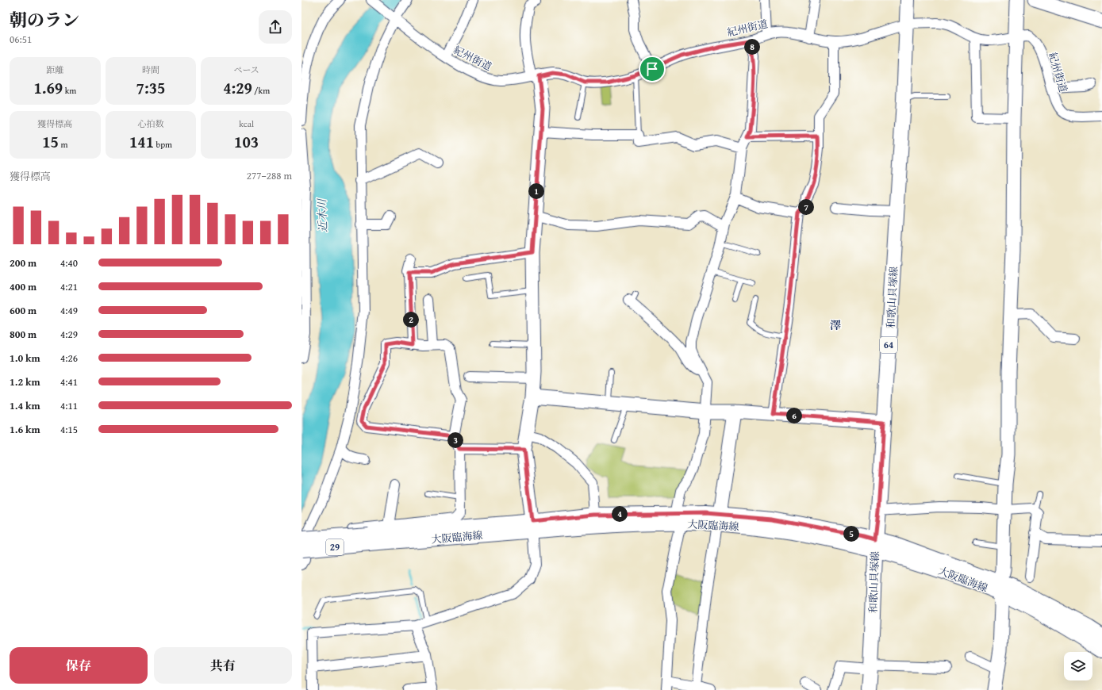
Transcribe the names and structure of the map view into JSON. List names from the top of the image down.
{
  "streets": {
    "main road": [
      "和歌山貝塚線",
      "64",
      "大阪臨海線",
      "29"
    ],
    "street": ["紀州街道"]
  },
  "crossings": [
    ["紀州街道", "和歌山貝塚線"],
    ["和歌山貝塚線", "大阪臨海線"]
  ],
  "districts": ["澤"],
  "water": ["近木川"],
  "page": {
    "heading": ["朝のラン", "06:51"],
    "pins": [
      "8",
      "1",
      "7",
      "2",
      "6",
      "3",
      "4",
      "5"
    ],
    "stats": [
      ["距離", "1.69 km"],
      ["時間", "7:35"],
      ["ペース", "4:29 /km"],
      ["獲得標高", "15 m"],
      ["心拍数", "141 bpm"],
      ["kcal", "103"]
    ],
    "chart": ["獲得標高", "277–288 m"],
    "list": [
      {
        "name": "200 m",
        "note": "4:40"
      },
      {
        "name": "400 m",
        "note": "4:21"
      },
      {
        "name": "600 m",
        "note": "4:49"
      },
      {
        "name": "800 m",
        "note": "4:29"
      },
      {
        "name": "1.0 km",
        "note": "4:26"
      },
      {
        "name": "1.2 km",
        "note": "4:41"
      },
      {
        "name": "1.4 km",
        "note": "4:11"
      },
      {
        "name": "1.6 km",
        "note": "4:15"
      }
    ],
    "buttons": ["保存", "共有"]
  }
}
